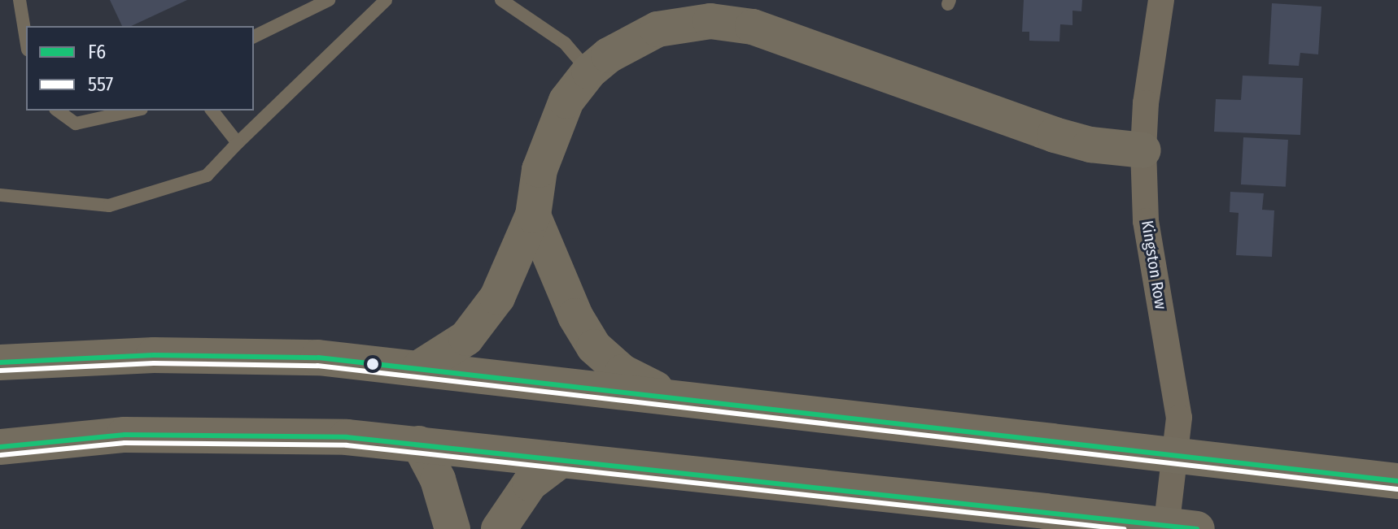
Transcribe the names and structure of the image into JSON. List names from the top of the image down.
{
  "streets": {
    "street": ["Kingston Row"]
  },
  "lines": ["transit line F6", "transit line 557"],
  "legend": ["F6", "557"]
}
